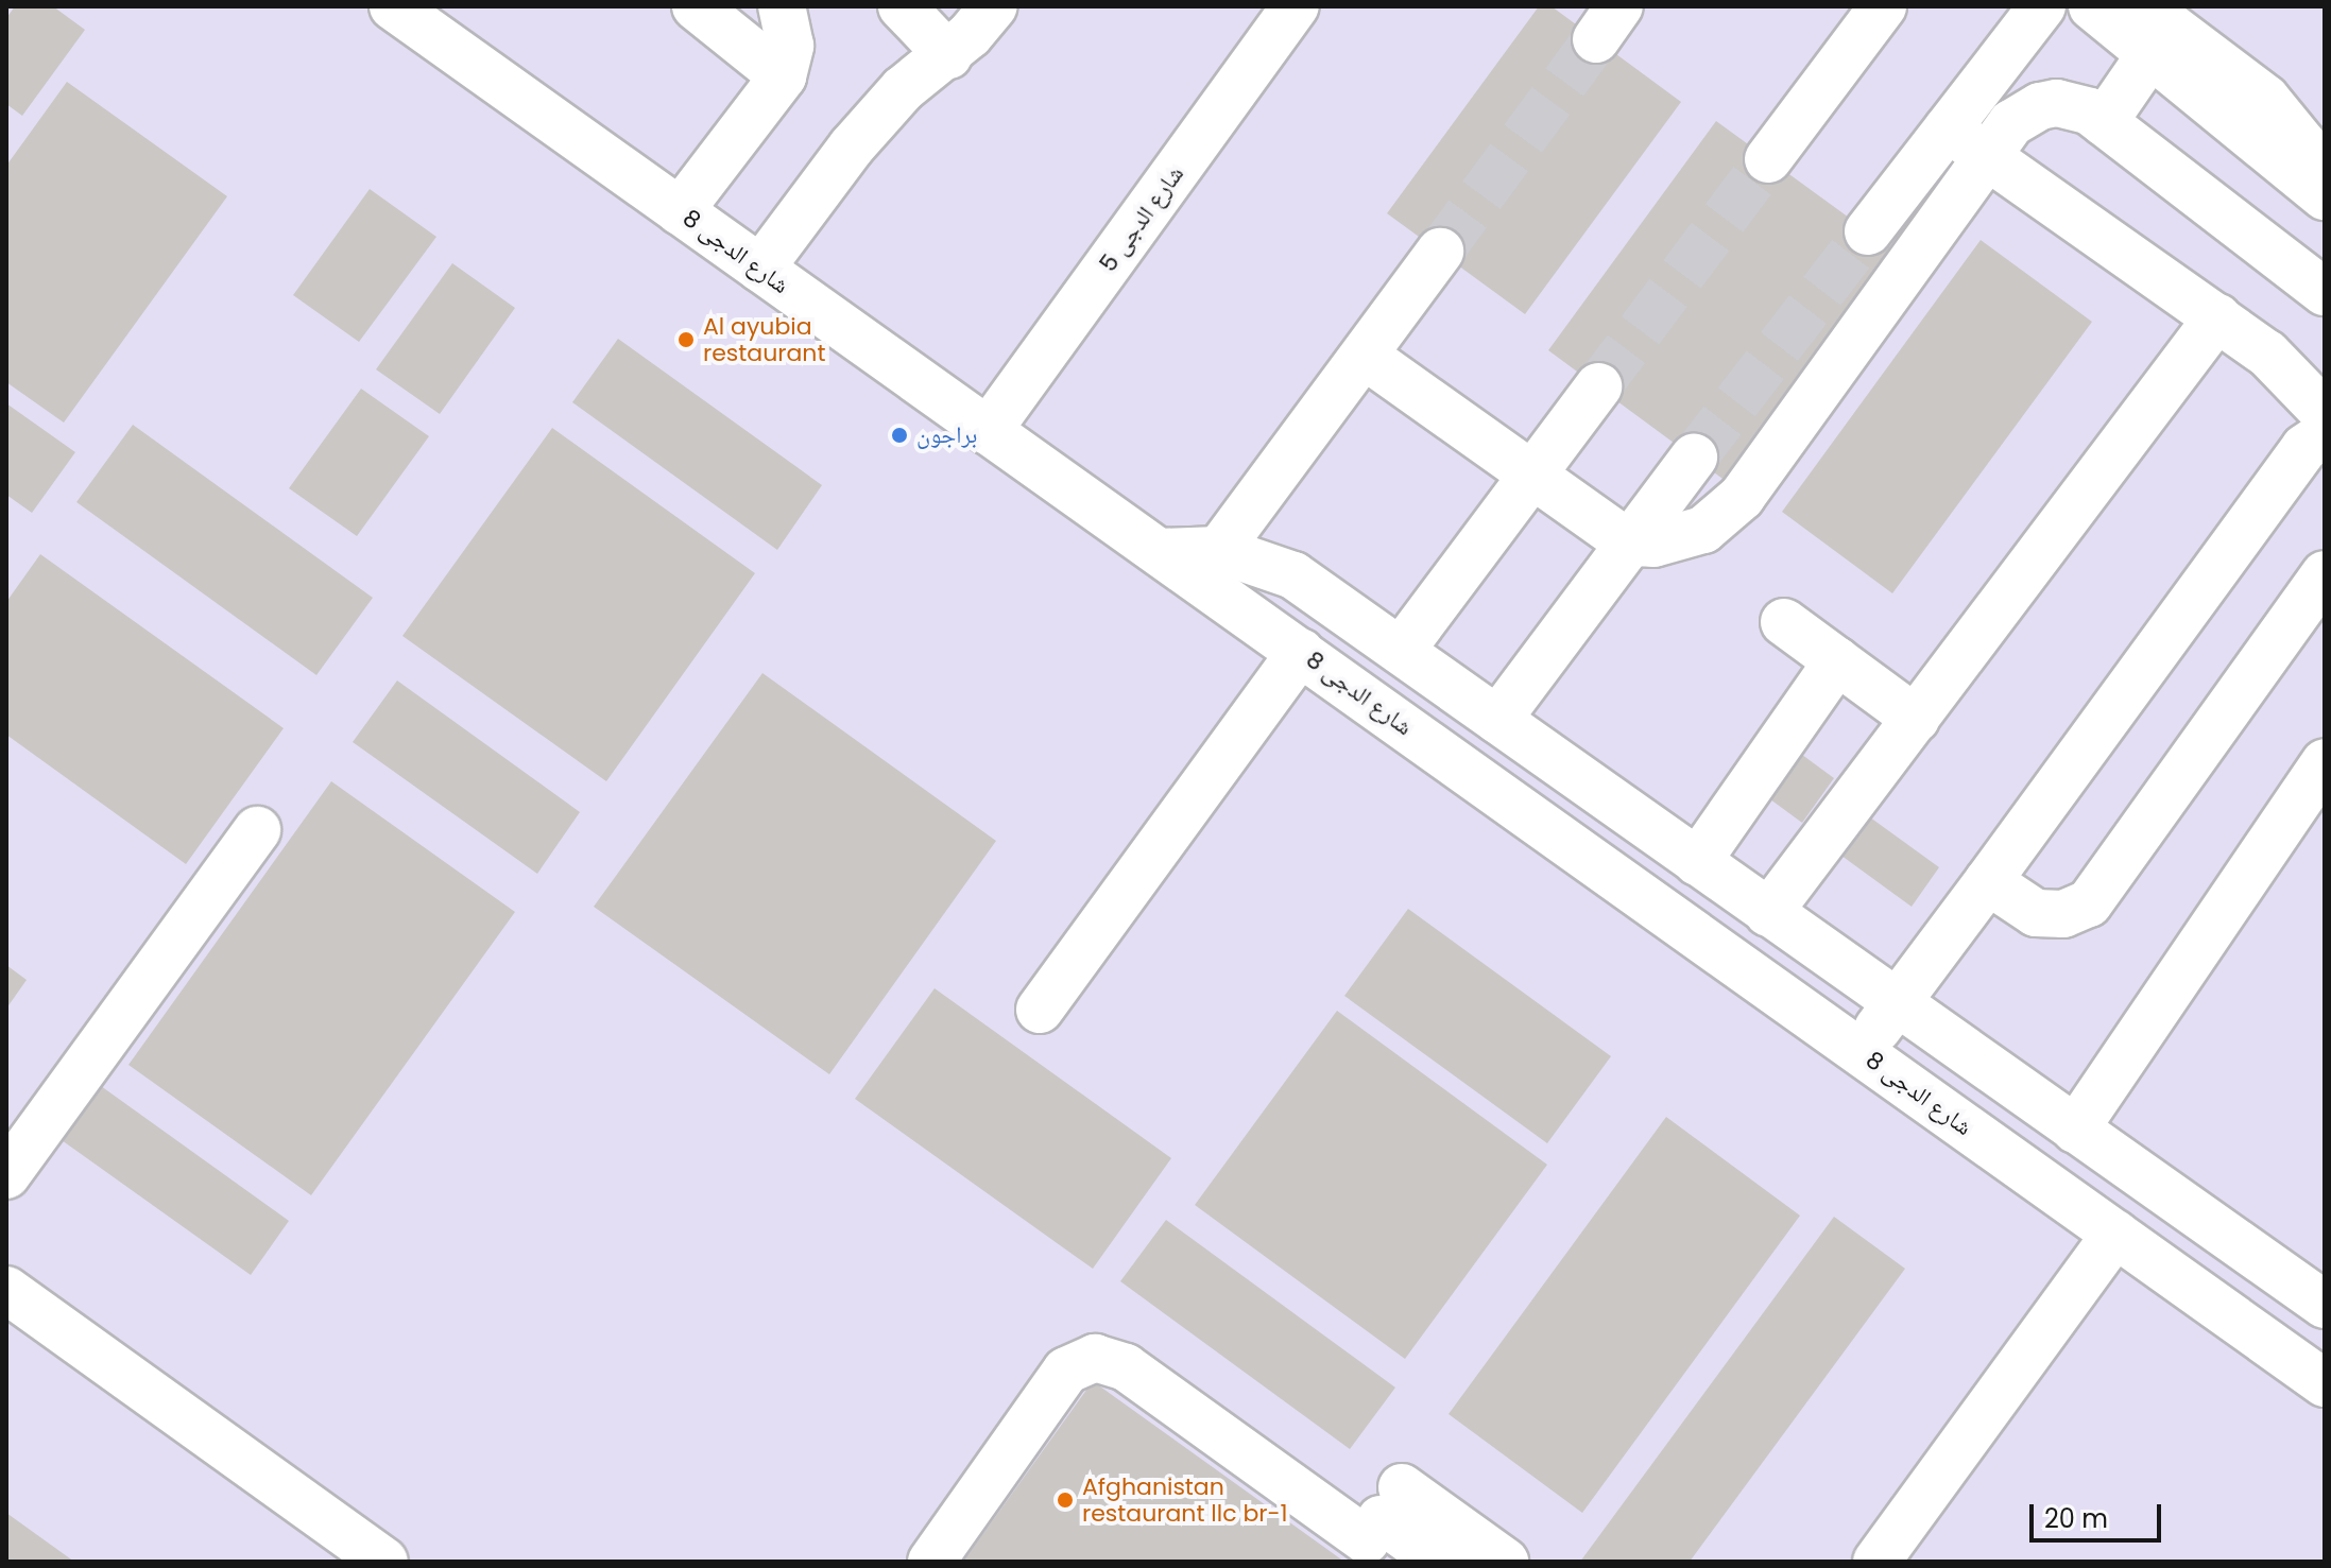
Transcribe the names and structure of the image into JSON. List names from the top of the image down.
{
  "streets": {
    "street": ["شارع الدجى 5", "شارع الدجى 8"]
  },
  "crossings": [
    ["شارع الدجى 5", "شارع الدجى 8"]
  ],
  "places": ["Al ayubia restaurant", "براجون", "Afghanistan restaurant llc br-1"],
  "scale_bar": "20 m"
}
